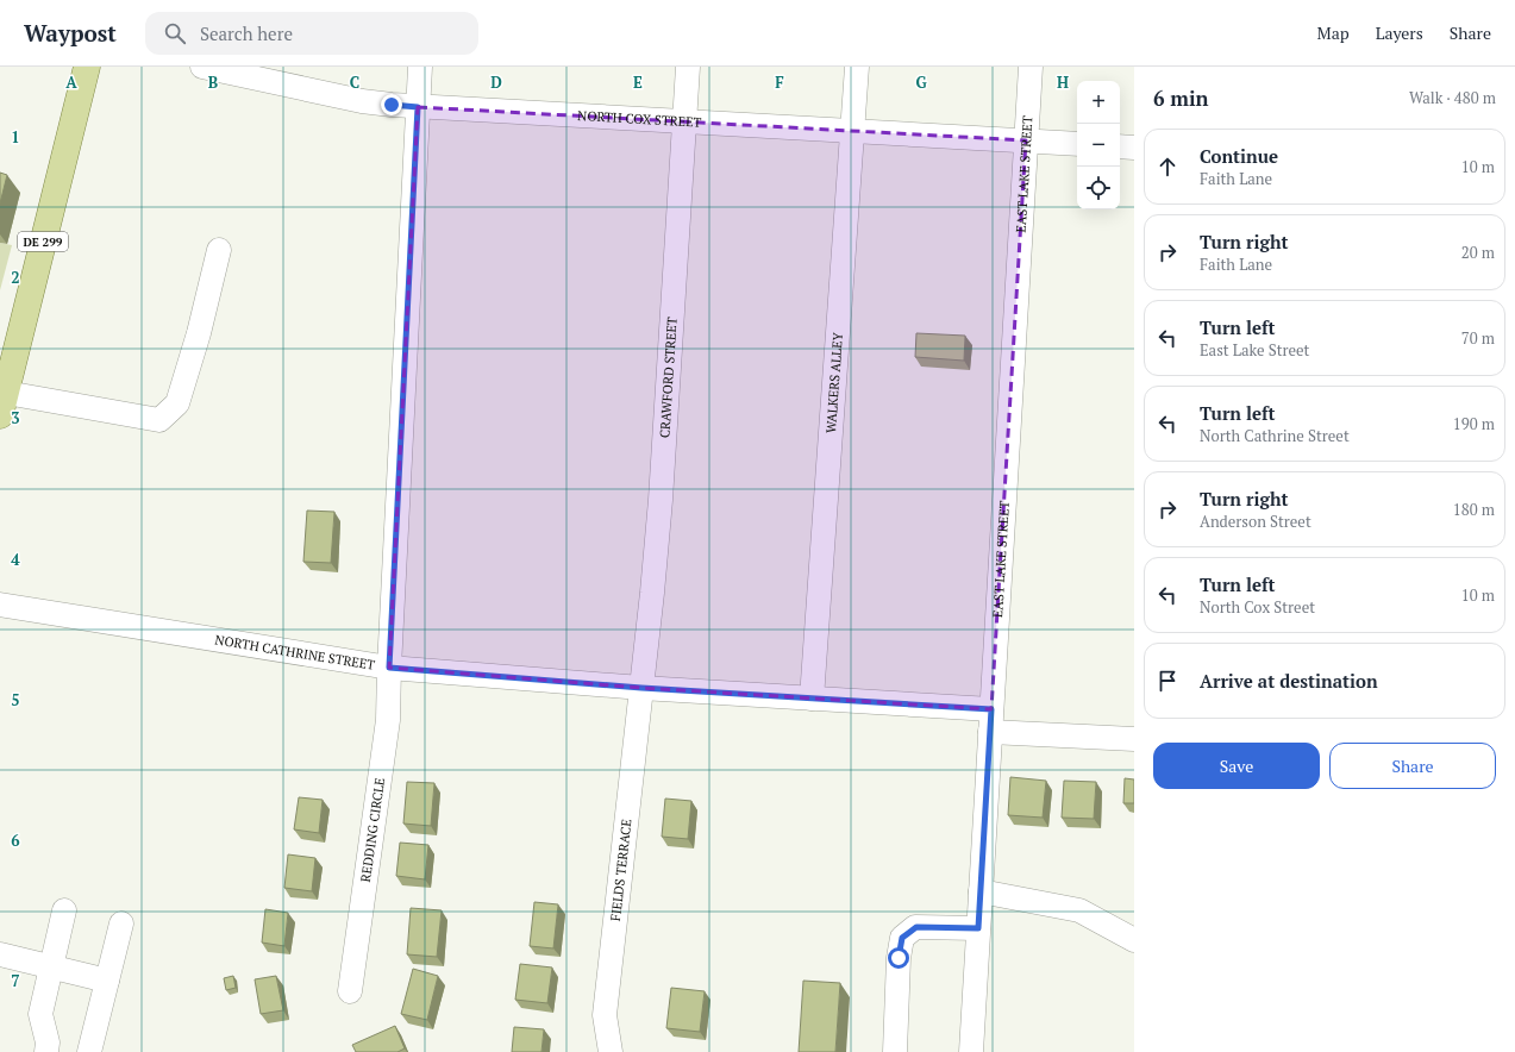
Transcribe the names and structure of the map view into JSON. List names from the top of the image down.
{
  "streets": {
    "main road": ["DE 299"],
    "street": [
      "NORTH COX STREET",
      "EAST LAKE STREET",
      "CRAWFORD STREET",
      "WALKERS ALLEY",
      "NORTH CATHRINE STREET",
      "REDDING CIRCLE",
      "FIELDS TERRACE"
    ]
  },
  "crossings": [
    ["NORTH COX STREET", "EAST LAKE STREET"],
    ["NORTH COX STREET", "CRAWFORD STREET"],
    ["NORTH COX STREET", "WALKERS ALLEY"],
    ["NORTH COX STREET", "REDDING CIRCLE"],
    ["EAST LAKE STREET", "NORTH CATHRINE STREET"],
    ["CRAWFORD STREET", "NORTH CATHRINE STREET"],
    ["CRAWFORD STREET", "FIELDS TERRACE"],
    ["WALKERS ALLEY", "NORTH CATHRINE STREET"],
    ["NORTH CATHRINE STREET", "REDDING CIRCLE"],
    ["NORTH CATHRINE STREET", "FIELDS TERRACE"]
  ],
  "page": {
    "header": "Waypost",
    "search": "Search here",
    "nav": ["Map", "Layers", "Share"],
    "heading": ["6 min", "Walk · 480 m"],
    "map_buttons": ["+", "−"],
    "list": [
      ["Continue", "Faith Lane", "10 m"],
      ["Turn right", "Faith Lane", "20 m"],
      ["Turn left", "East Lake Street", "70 m"],
      ["Turn left", "North Cathrine Street", "190 m"],
      ["Turn right", "Anderson Street", "180 m"],
      ["Turn left", "North Cox Street", "10 m"],
      "Arrive at destination"
    ],
    "buttons": ["Save", "Share"]
  },
  "grid": {
    "columns": [
      "A",
      "B",
      "C",
      "D",
      "E",
      "F",
      "G",
      "H"
    ],
    "rows": [
      "1",
      "2",
      "3",
      "4",
      "5",
      "6",
      "7"
    ]
  }
}
